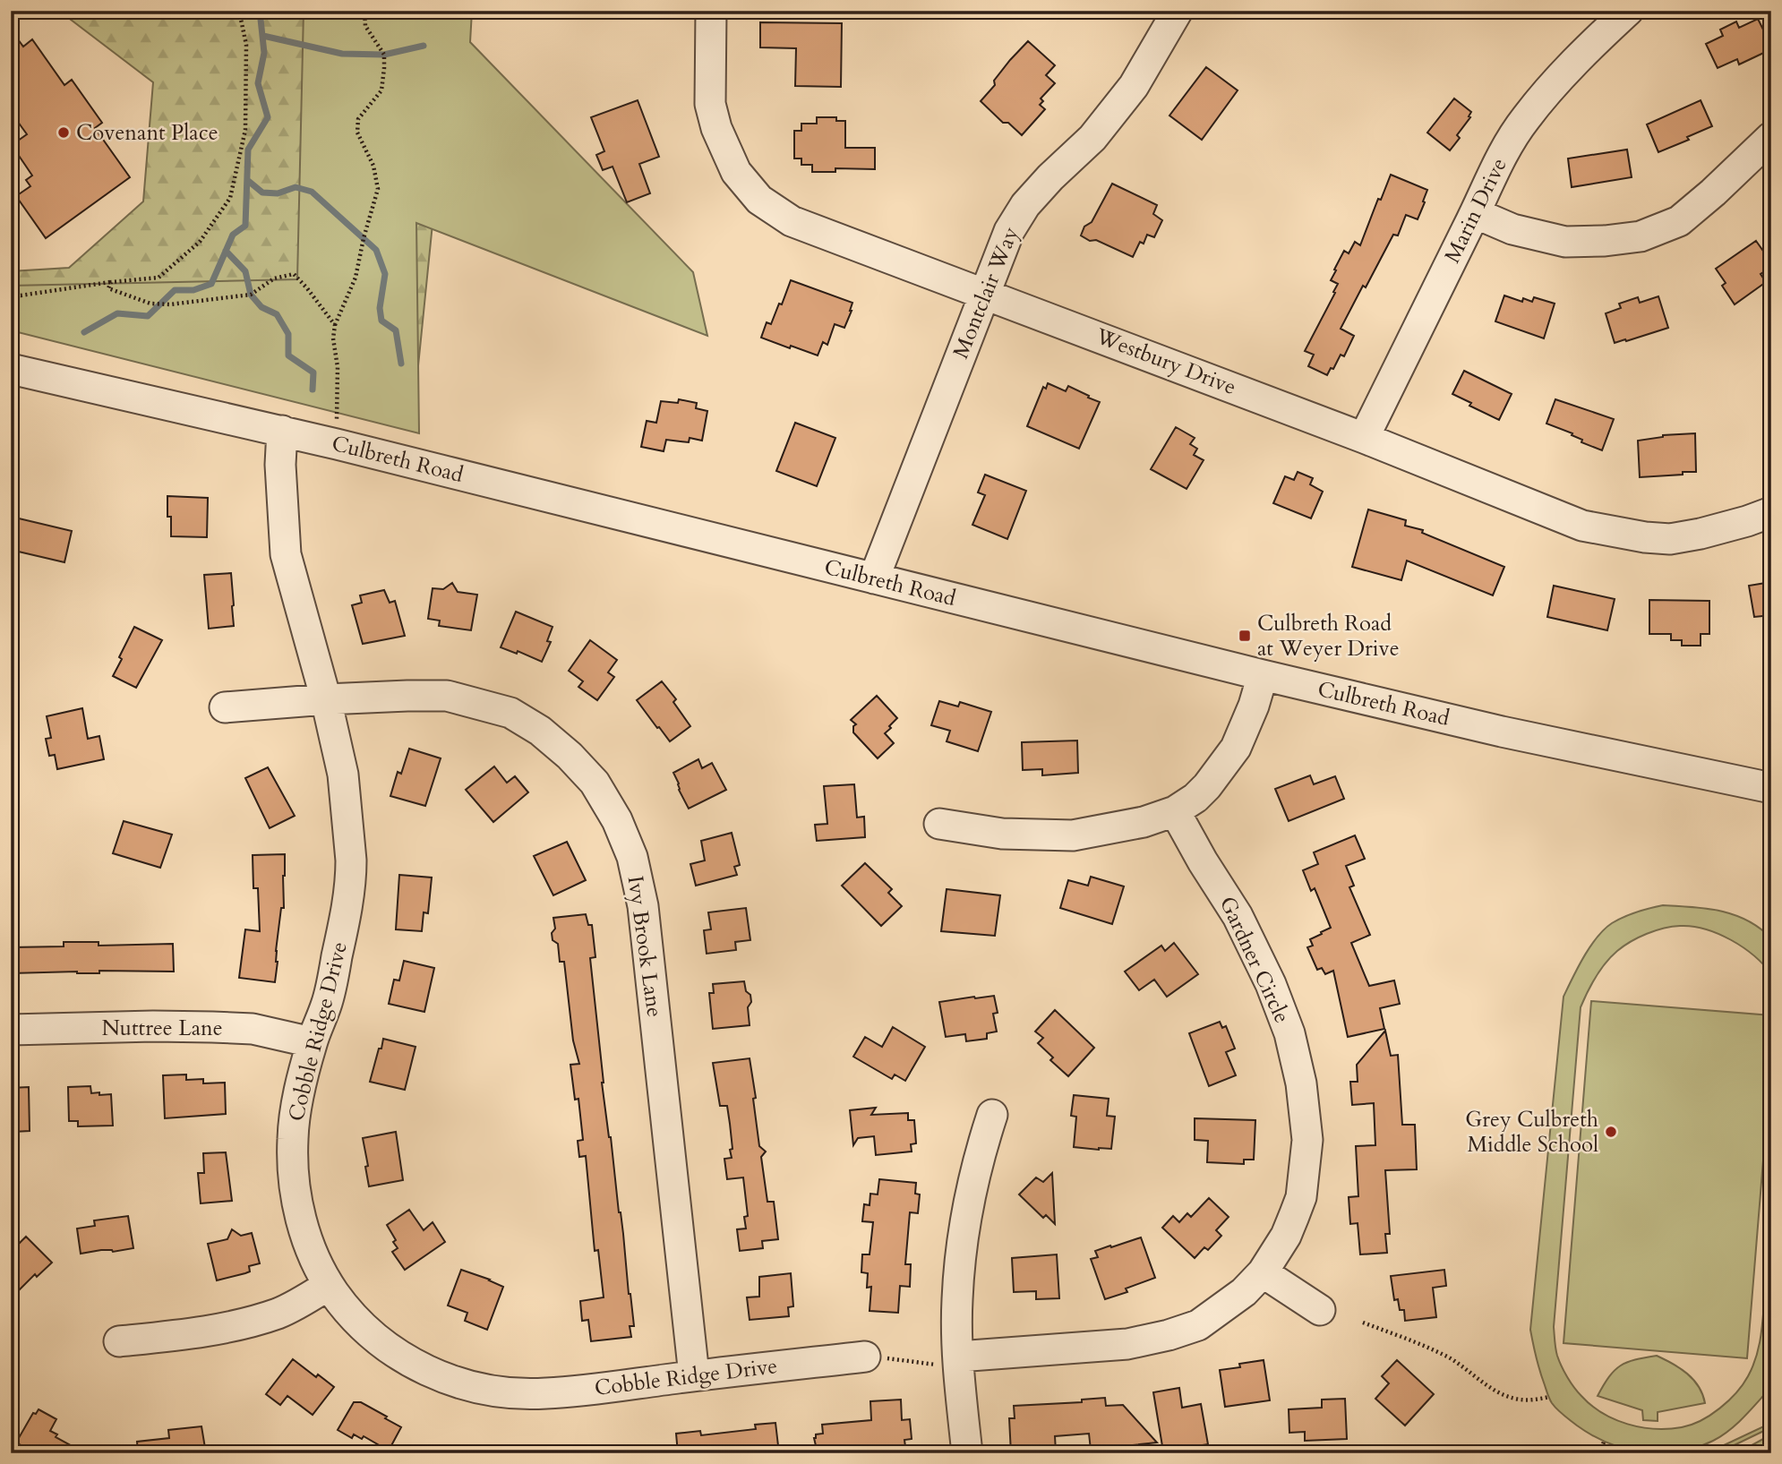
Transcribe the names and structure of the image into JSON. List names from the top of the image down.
{
  "streets": {
    "street": [
      "Marin Drive",
      "Montclair Way",
      "Westbury Drive",
      "Culbreth Road",
      "Ivy Brook Lane",
      "Gardner Circle",
      "Nuttree Lane",
      "Cobble Ridge Drive"
    ]
  },
  "crossings": [
    ["Marin Drive", "Westbury Drive"],
    ["Montclair Way", "Westbury Drive"],
    ["Montclair Way", "Culbreth Road"],
    ["Culbreth Road", "Cobble Ridge Drive"],
    ["Ivy Brook Lane", "Cobble Ridge Drive"],
    ["Nuttree Lane", "Cobble Ridge Drive"]
  ],
  "places": {
    "other": ["Covenant Place", "Grey Culbreth Middle School"],
    "transit": ["Culbreth Road at Weyer Drive"]
  }
}
